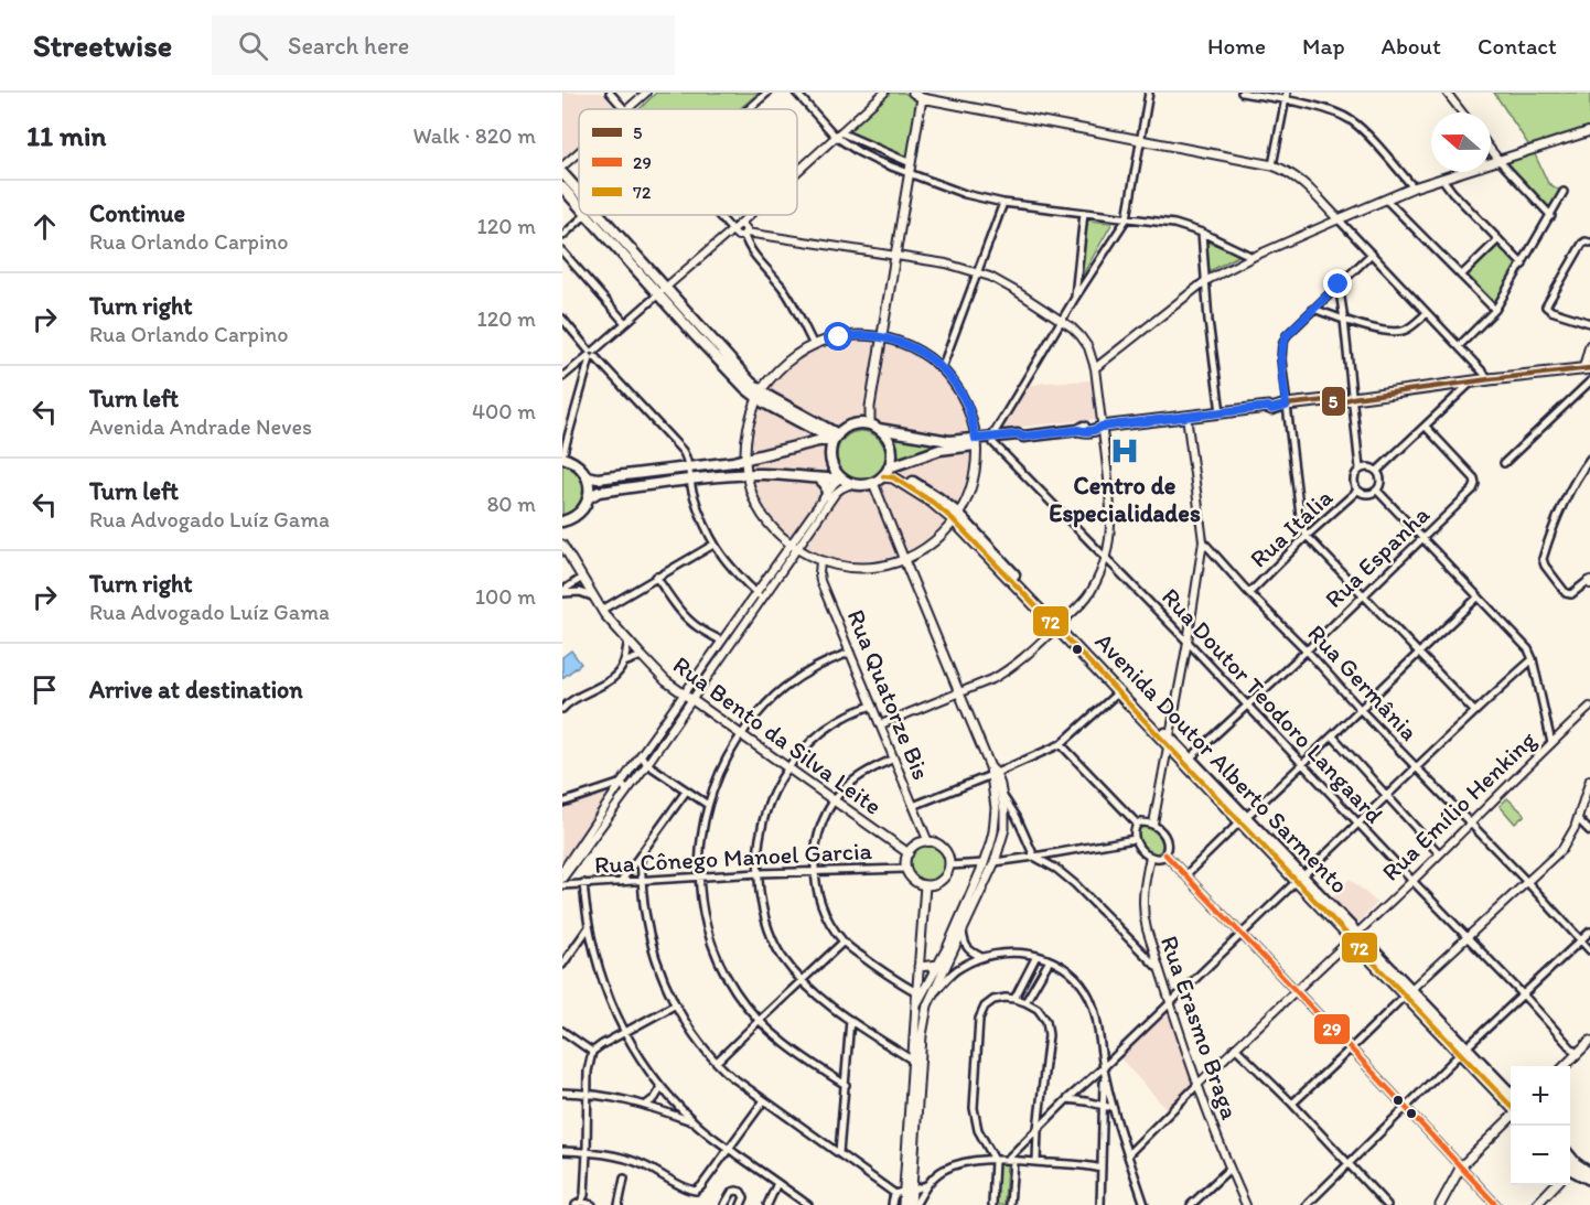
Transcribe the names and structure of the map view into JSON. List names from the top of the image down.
{
  "streets": {
    "main road": ["Rua Bento da Silva Leite", "Avenida Doutor Alberto Sarmento"],
    "street": [
      "Rua Itália",
      "Rua Espanha",
      "Rua Germânia",
      "Rua Quatorze Bis",
      "Rua Doutor Teodoro Langaard",
      "Rua Emílio Henking",
      "Rua Cônego Manoel Garcia",
      "Rua Erasmo Braga"
    ]
  },
  "crossings": [
    ["Rua Itália", "Rua Germânia"],
    ["Rua Espanha", "Rua Germânia"],
    ["Rua Espanha", "Rua Doutor Teodoro Langaard"],
    ["Rua Espanha", "Avenida Doutor Alberto Sarmento"],
    ["Rua Germânia", "Rua Emílio Henking"],
    ["Rua Quatorze Bis", "Rua Bento da Silva Leite"],
    ["Rua Quatorze Bis", "Rua Cônego Manoel Garcia"],
    ["Rua Doutor Teodoro Langaard", "Rua Emílio Henking"],
    ["Rua Bento da Silva Leite", "Rua Cônego Manoel Garcia"],
    ["Avenida Doutor Alberto Sarmento", "Rua Emílio Henking"],
    ["Rua Emílio Henking", "Rua Erasmo Braga"]
  ],
  "places": {
    "hospital": ["Centro de Especialidades"]
  },
  "lines": ["transit line 5", "transit line 72", "transit line 29"],
  "legend": ["5", "29", "72"],
  "north": "left",
  "page": {
    "header": "Streetwise",
    "search": "Search here",
    "nav": [
      "Home",
      "Map",
      "About",
      "Contact"
    ],
    "heading": ["11 min", "Walk · 820 m"],
    "list": [
      ["Continue", "Rua Orlando Carpino", "120 m"],
      ["Turn right", "Rua Orlando Carpino", "120 m"],
      ["Turn left", "Avenida Andrade Neves", "400 m"],
      ["Turn left", "Rua Advogado Luíz Gama", "80 m"],
      ["Turn right", "Rua Advogado Luíz Gama", "100 m"],
      "Arrive at destination"
    ],
    "map_buttons": ["+", "−"]
  }
}
